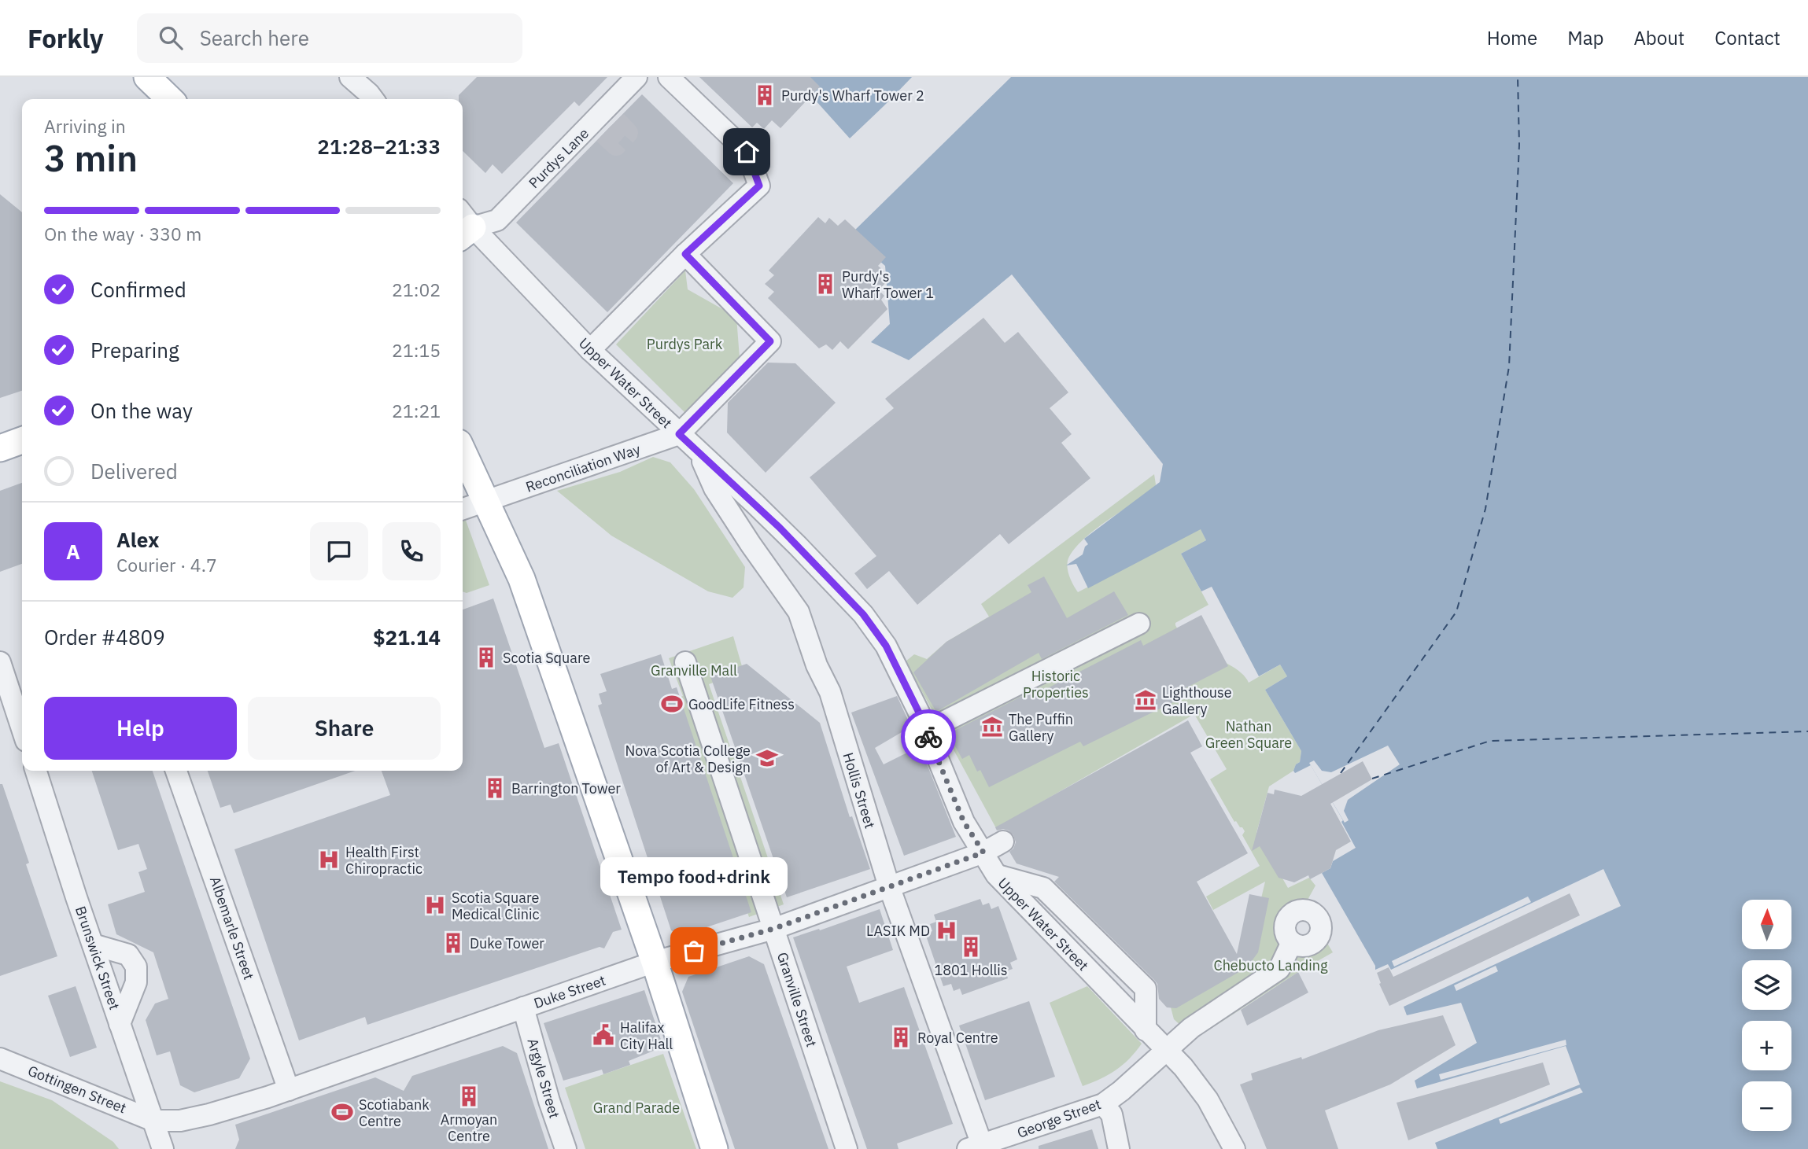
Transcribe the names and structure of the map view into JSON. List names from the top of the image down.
{
  "streets": {
    "street": [
      "Purdys Lane",
      "Upper Water Street",
      "Reconciliation Way",
      "Hollis Street",
      "Albemarle Street",
      "Brunswick Street",
      "Duke Street",
      "Granville Street",
      "Argyle Street",
      "Gottingen Street",
      "George Street"
    ]
  },
  "crossings": [
    ["Purdys Lane", "Upper Water Street"],
    ["Upper Water Street", "Reconciliation Way"],
    ["Upper Water Street", "Hollis Street"],
    ["Upper Water Street", "Duke Street"],
    ["Upper Water Street", "George Street"],
    ["Hollis Street", "Duke Street"],
    ["Hollis Street", "George Street"],
    ["Albemarle Street", "Duke Street"],
    ["Brunswick Street", "Duke Street"],
    ["Brunswick Street", "Gottingen Street"],
    ["Duke Street", "Granville Street"],
    ["Duke Street", "Argyle Street"],
    ["Duke Street", "Gottingen Street"]
  ],
  "parks": [
    "Purdys Park",
    "Granville Mall",
    "Historic Properties",
    "Nathan Green Square",
    "Chebucto Landing",
    "Grand Parade"
  ],
  "places": {
    "building": [
      "Purdy's Wharf Tower 2",
      "Purdy's Wharf Tower 1",
      "Scotia Square",
      "Barrington Tower",
      "Duke Tower",
      "1801 Hollis",
      "Royal Centre",
      "Armoyan Centre"
    ],
    "museum": ["Lighthouse Gallery", "The Puffin Gallery"],
    "sports": ["GoodLife Fitness", "Scotiabank Centre"],
    "school or university": ["Nova Scotia College of Art & Design"],
    "hospital": ["Health First Chiropractic", "Scotia Square Medical Clinic", "LASIK MD"],
    "other": ["Tempo food+drink"],
    "public building": ["Halifax City Hall"]
  },
  "north": "top",
  "page": {
    "header": "Forkly",
    "search": "Search here",
    "nav": [
      "Home",
      "Map",
      "About",
      "Contact"
    ],
    "heading": ["3 min", "Arriving in", "21:28–21:33"],
    "panel": [
      "Alex",
      "Courier · 4.7",
      "Order #4809",
      "$21.14"
    ],
    "bar": "On the way · 330 m",
    "list": [
      ["Confirmed", "21:02"],
      ["Preparing", "21:15"],
      ["On the way", "21:21"],
      "Delivered"
    ],
    "round": "A",
    "buttons": ["Help", "Share"],
    "bubble": "Tempo food+drink",
    "map_buttons": ["+", "−"]
  }
}
